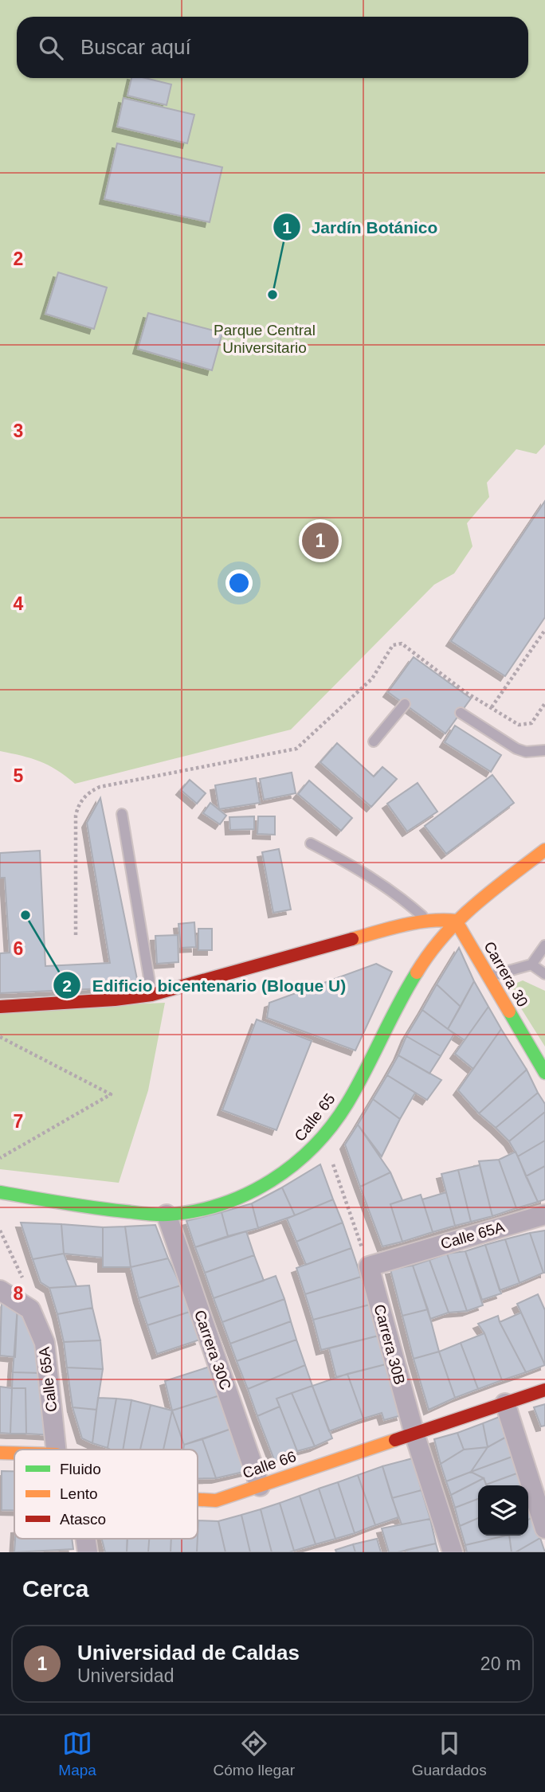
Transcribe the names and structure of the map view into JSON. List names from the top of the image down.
{
  "streets": {
    "street": [
      "Carrera 30",
      "Calle 65",
      "Calle 65A",
      "Carrera 30B",
      "Carrera 30C",
      "Calle 66"
    ]
  },
  "crossings": [
    ["Carrera 30", "Calle 65"],
    ["Calle 65", "Carrera 30C"],
    ["Calle 65A", "Carrera 30B"],
    ["Carrera 30B", "Calle 66"],
    ["Carrera 30C", "Calle 66"]
  ],
  "parks": ["Parque Central Universitario"],
  "places": ["Jardín Botánico", "Edificio bicentenario (Bloque U)"],
  "legend": ["Fluido", "Lento", "Atasco"],
  "page": {
    "search": "Buscar aquí",
    "pins": "1",
    "heading": "Cerca",
    "list": [
      {
        "mark": "1",
        "name": "Universidad de Caldas",
        "note": "Universidad",
        "value": "20 m"
      }
    ],
    "nav": ["Mapa", "Cómo llegar", "Guardados"]
  },
  "grid": {
    "rows": [
      "2",
      "3",
      "4",
      "5",
      "6",
      "7",
      "8"
    ]
  }
}
